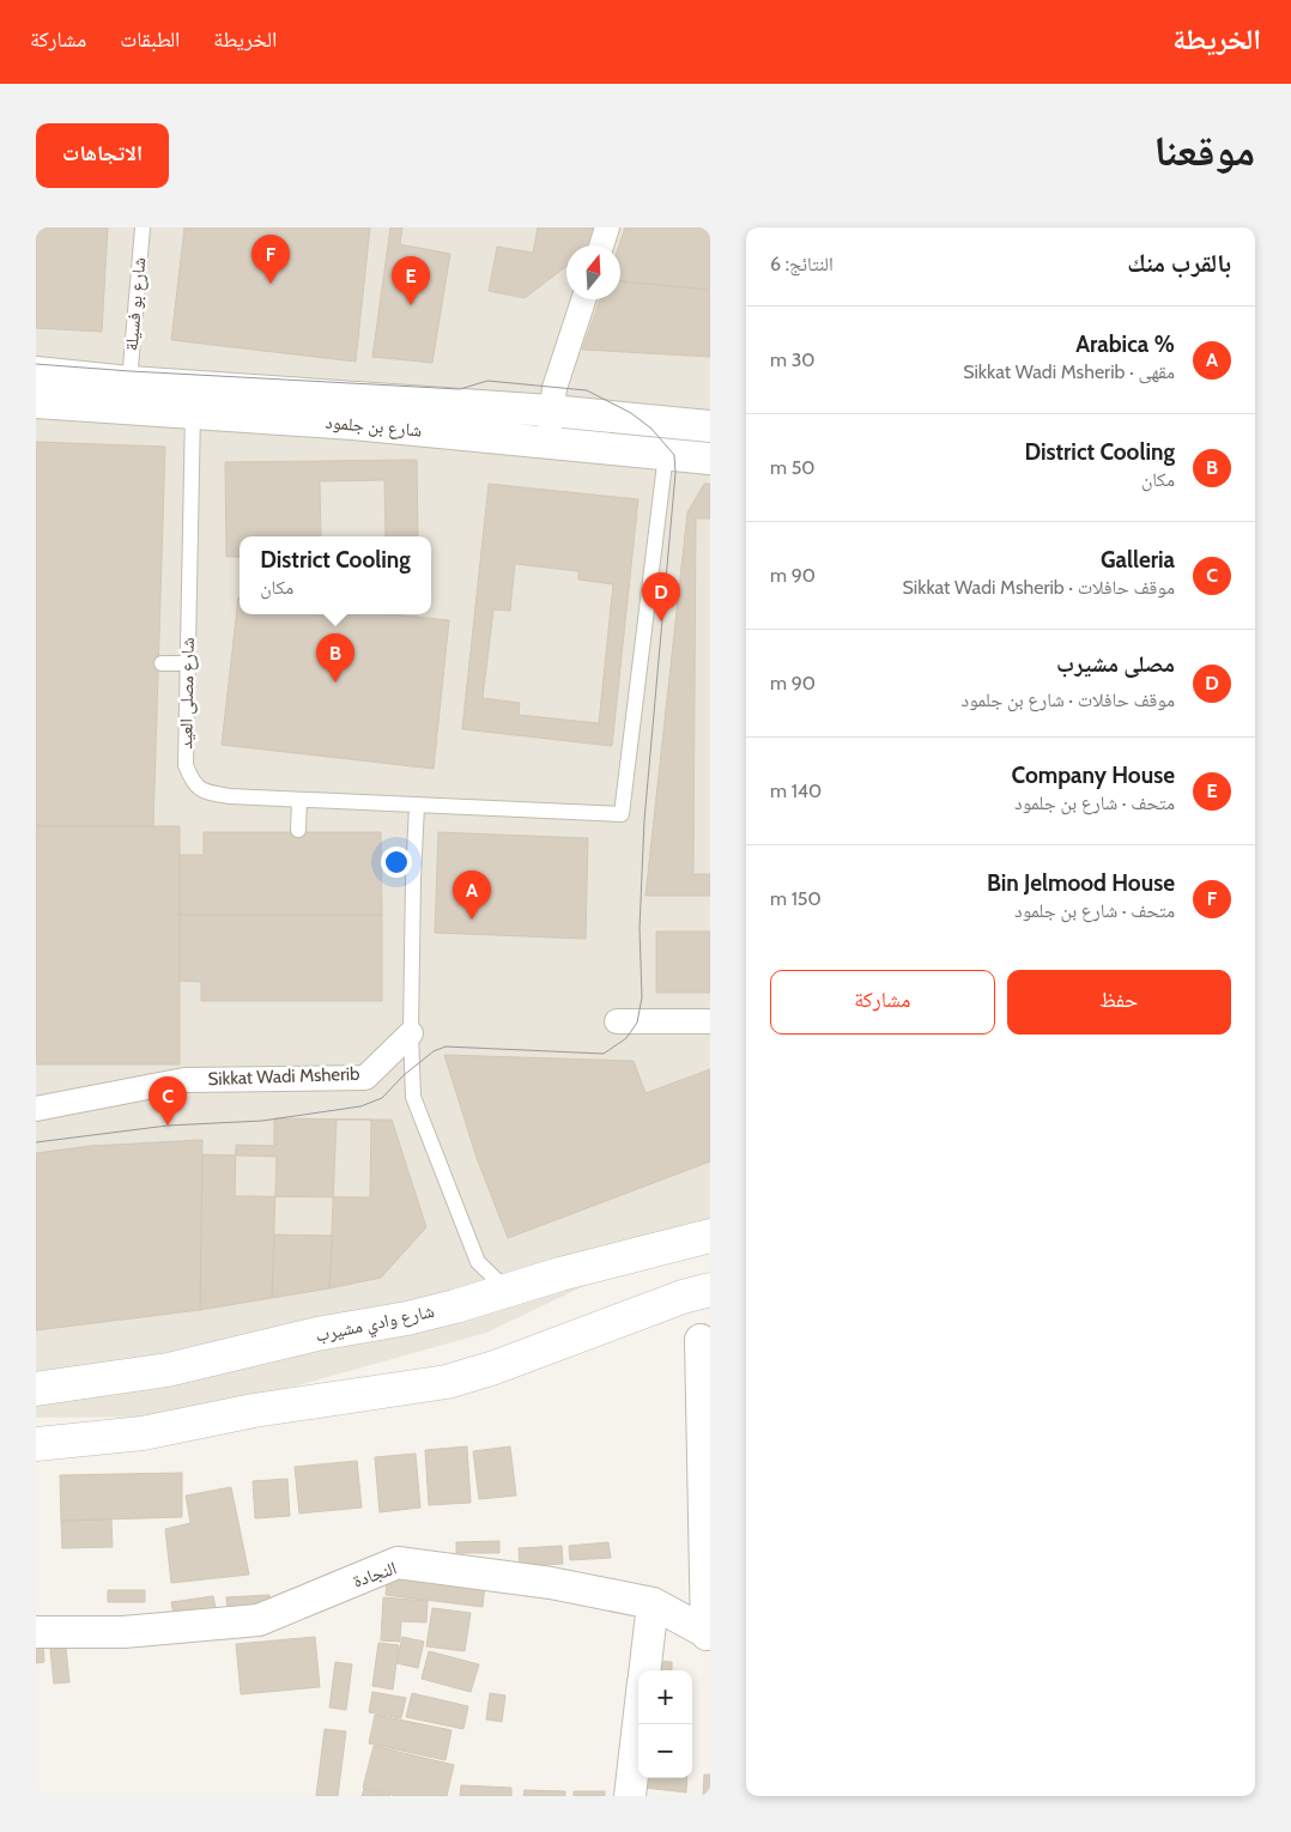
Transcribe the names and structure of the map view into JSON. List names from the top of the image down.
{
  "streets": {
    "street": [
      "شارع بن جلمود",
      "Sikkat Wadi Msherib",
      "شارع وادي مشيرب",
      "النجادة"
    ],
    "lane": ["شارع بو فسيلة", "شارع مصلى العيد"]
  },
  "crossings": [
    ["شارع بو فسيلة", "شارع بن جلمود"],
    ["شارع بن جلمود", "شارع مصلى العيد"]
  ],
  "north": "top",
  "page": {
    "header": "الخريطة",
    "nav": ["الخريطة", "الطبقات", "مشاركة"],
    "title": "موقعنا",
    "buttons": [
      "الاتجاهات",
      ["حفظ", "مشاركة"]
    ],
    "heading": ["بالقرب منك", "النتائج: 6"],
    "pins": [
      "F",
      "E",
      "D",
      "B",
      "A",
      "C"
    ],
    "list": [
      {
        "mark": "A",
        "name": "% Arabica",
        "note": "مقهى · Sikkat Wadi Msherib",
        "value": "30 m"
      },
      {
        "mark": "B",
        "name": "District Cooling",
        "note": "مكان",
        "value": "50 m"
      },
      {
        "mark": "C",
        "name": "Galleria",
        "note": "موقف حافلات · Sikkat Wadi Msherib",
        "value": "90 m"
      },
      {
        "mark": "D",
        "name": "مصلى مشيرب",
        "note": "موقف حافلات · شارع بن جلمود",
        "value": "90 m"
      },
      {
        "mark": "E",
        "name": "Company House",
        "note": "متحف · شارع بن جلمود",
        "value": "140 m"
      },
      {
        "mark": "F",
        "name": "Bin Jelmood House",
        "note": "متحف · شارع بن جلمود",
        "value": "150 m"
      }
    ],
    "popup": ["District Cooling", "مكان"],
    "map_buttons": ["+", "−"]
  }
}
